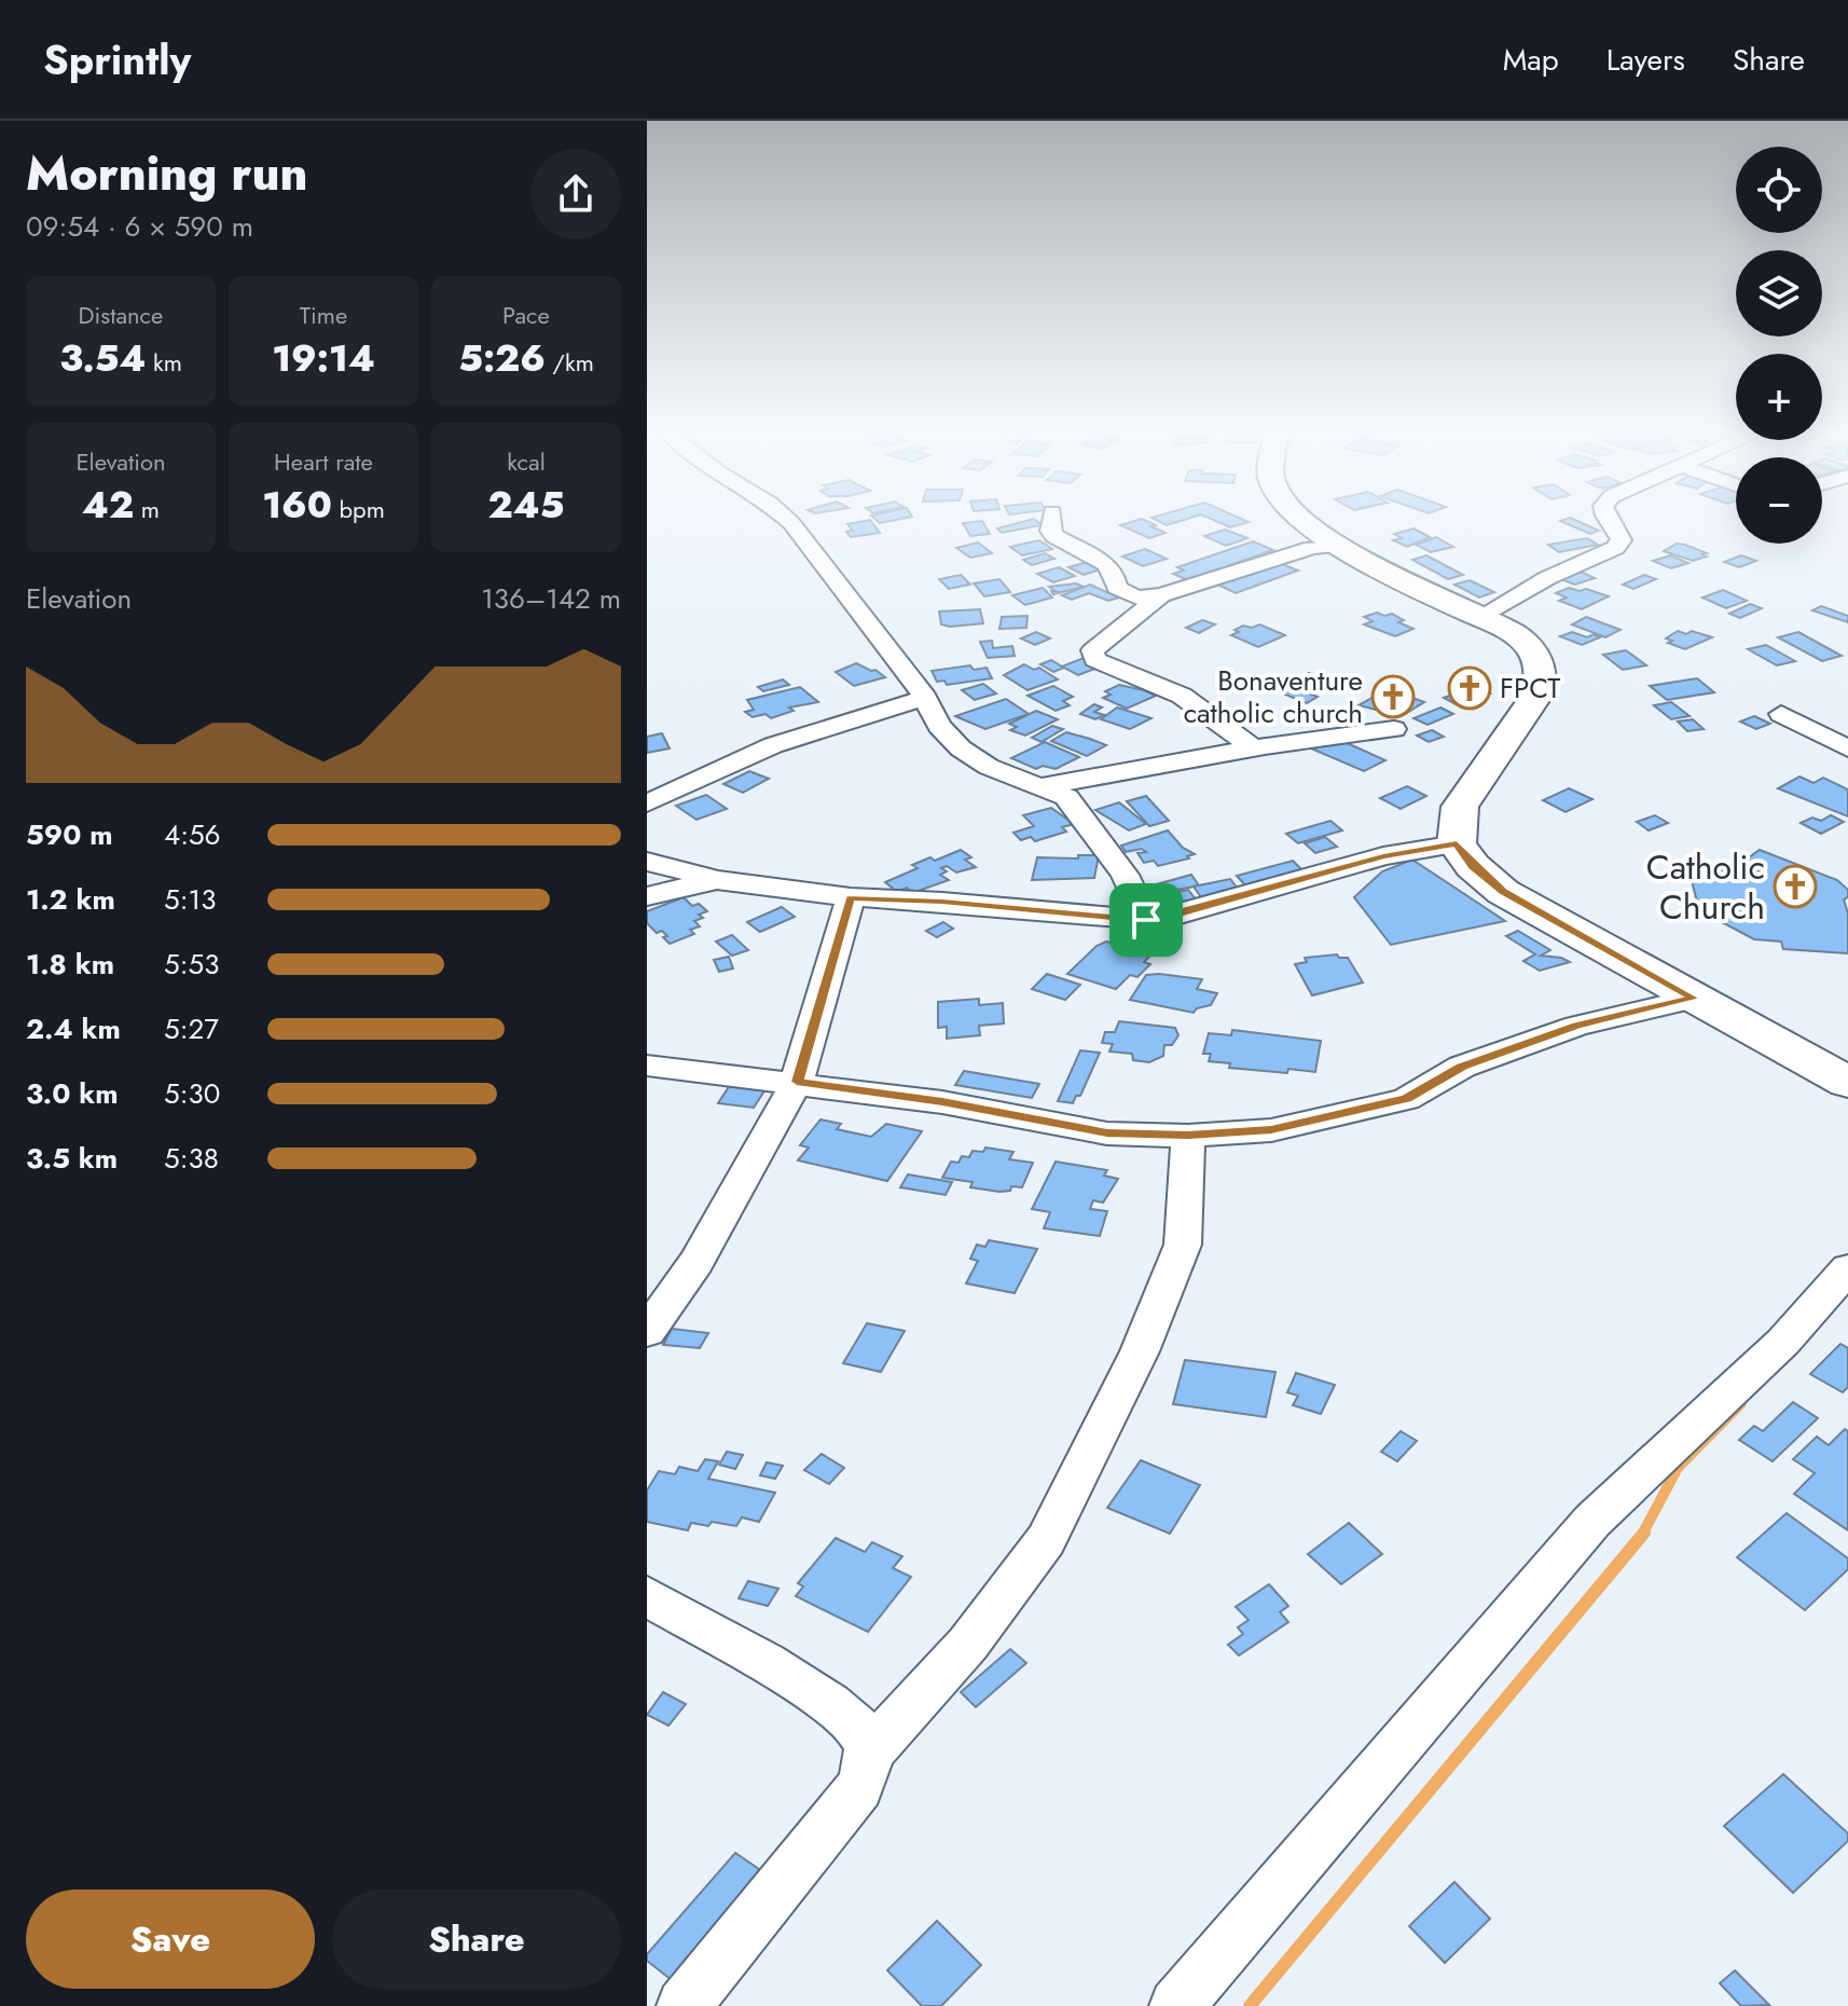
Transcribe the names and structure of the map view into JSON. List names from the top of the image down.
{
  "places": {
    "church": ["FPCT", "Bonaventure catholic church", "Catholic Church"]
  },
  "page": {
    "header": "Sprintly",
    "nav": ["Map", "Layers", "Share"],
    "heading": ["Morning run", "09:54 · 6 × 590 m"],
    "map_buttons": ["+", "−"],
    "stats": [
      ["Distance", "3.54 km"],
      ["Time", "19:14"],
      ["Pace", "5:26 /km"],
      ["Elevation", "42 m"],
      ["Heart rate", "160 bpm"],
      ["kcal", "245"]
    ],
    "chart": ["Elevation", "136–142 m"],
    "list": [
      {
        "name": "590 m",
        "note": "4:56"
      },
      {
        "name": "1.2 km",
        "note": "5:13"
      },
      {
        "name": "1.8 km",
        "note": "5:53"
      },
      {
        "name": "2.4 km",
        "note": "5:27"
      },
      {
        "name": "3.0 km",
        "note": "5:30"
      },
      {
        "name": "3.5 km",
        "note": "5:38"
      }
    ],
    "buttons": ["Save", "Share"]
  }
}
